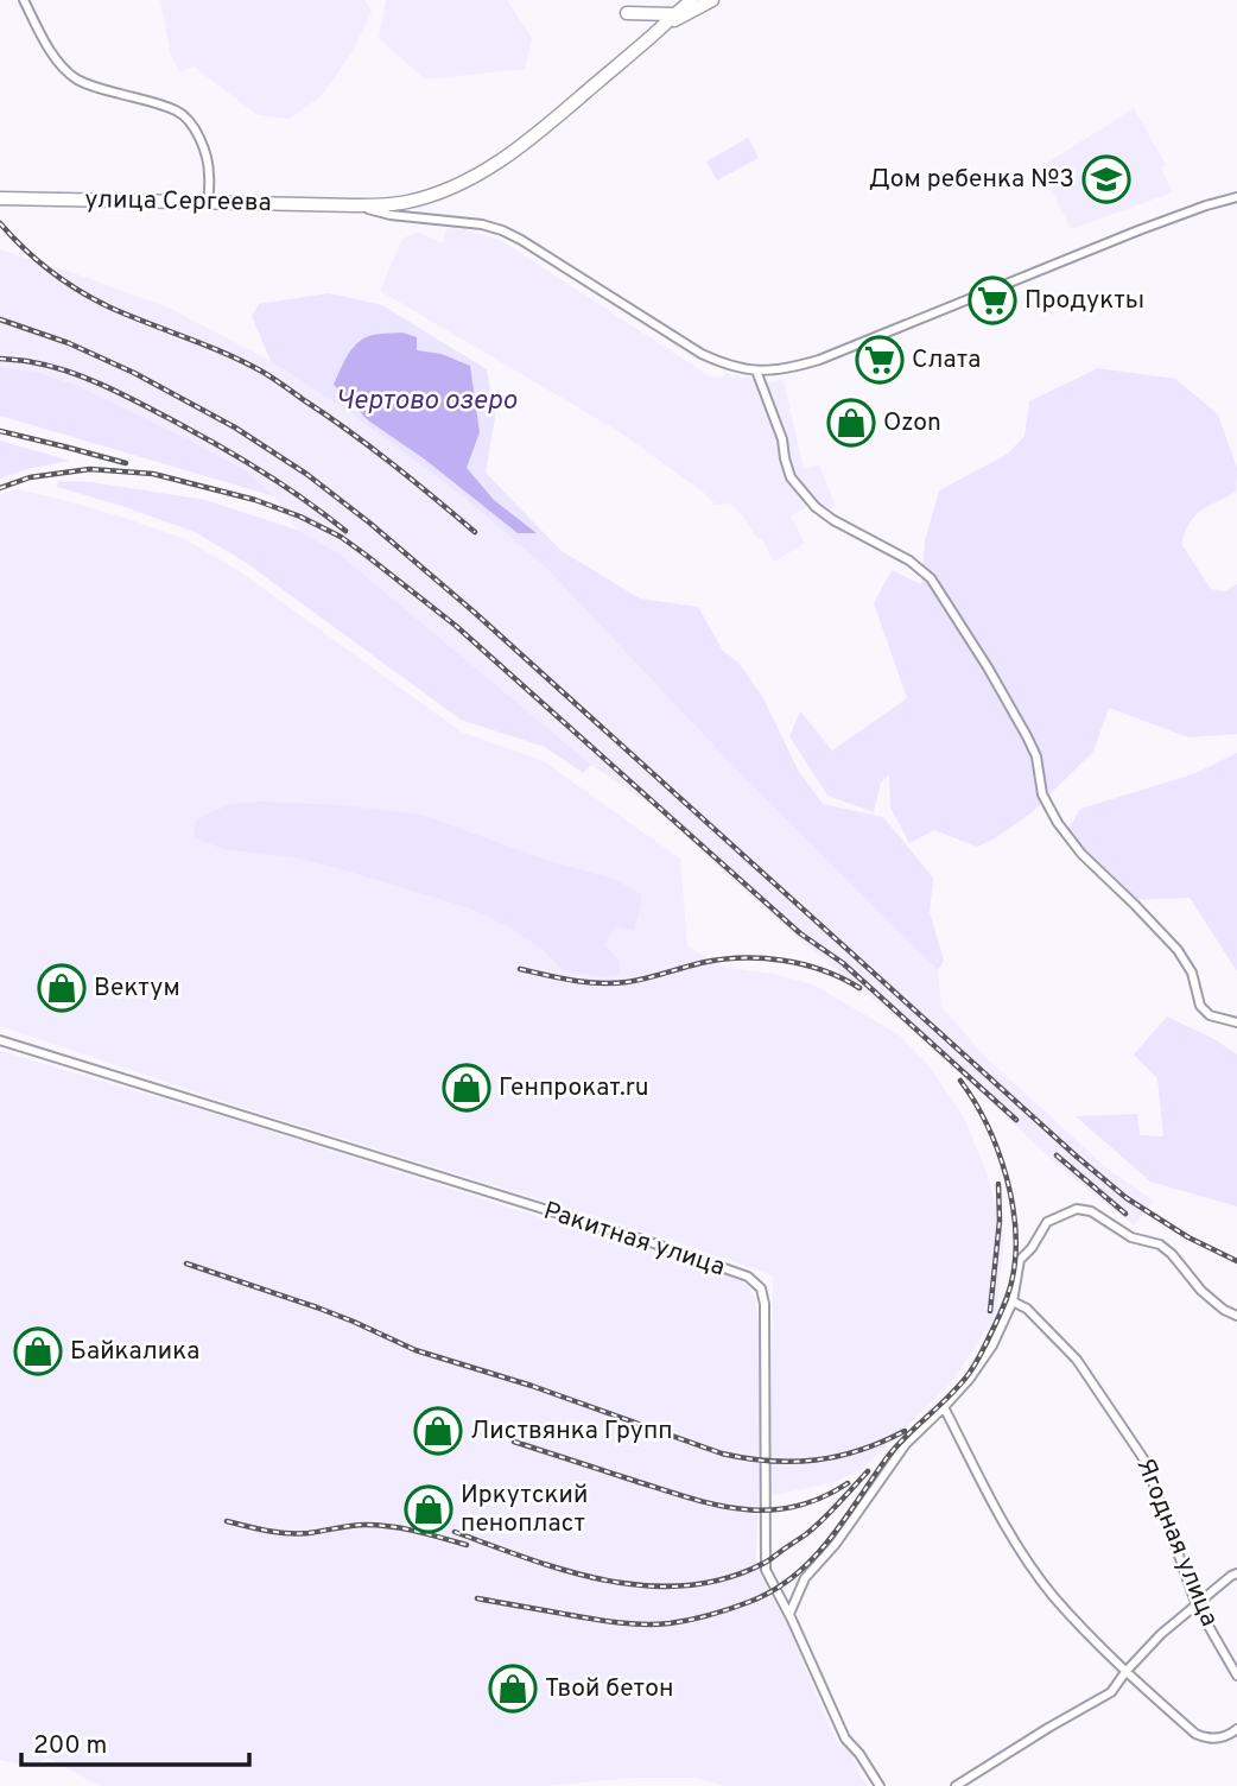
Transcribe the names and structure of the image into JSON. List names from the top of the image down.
{
  "streets": {
    "main road": ["улица Сергеева"],
    "street": ["Ракитная улица", "Ягодная улица"]
  },
  "water": ["Чертово озеро"],
  "places": {
    "school or university": ["Дом ребенка №3"],
    "supermarket": ["Продукты", "Слата"],
    "shop": [
      "Ozon",
      "Вектум",
      "Генпрокат.ru",
      "Байкалика",
      "Листвянка Групп",
      "Иркутский пенопласт",
      "Твой бетон"
    ]
  },
  "scale_bar": "200 m"
}
